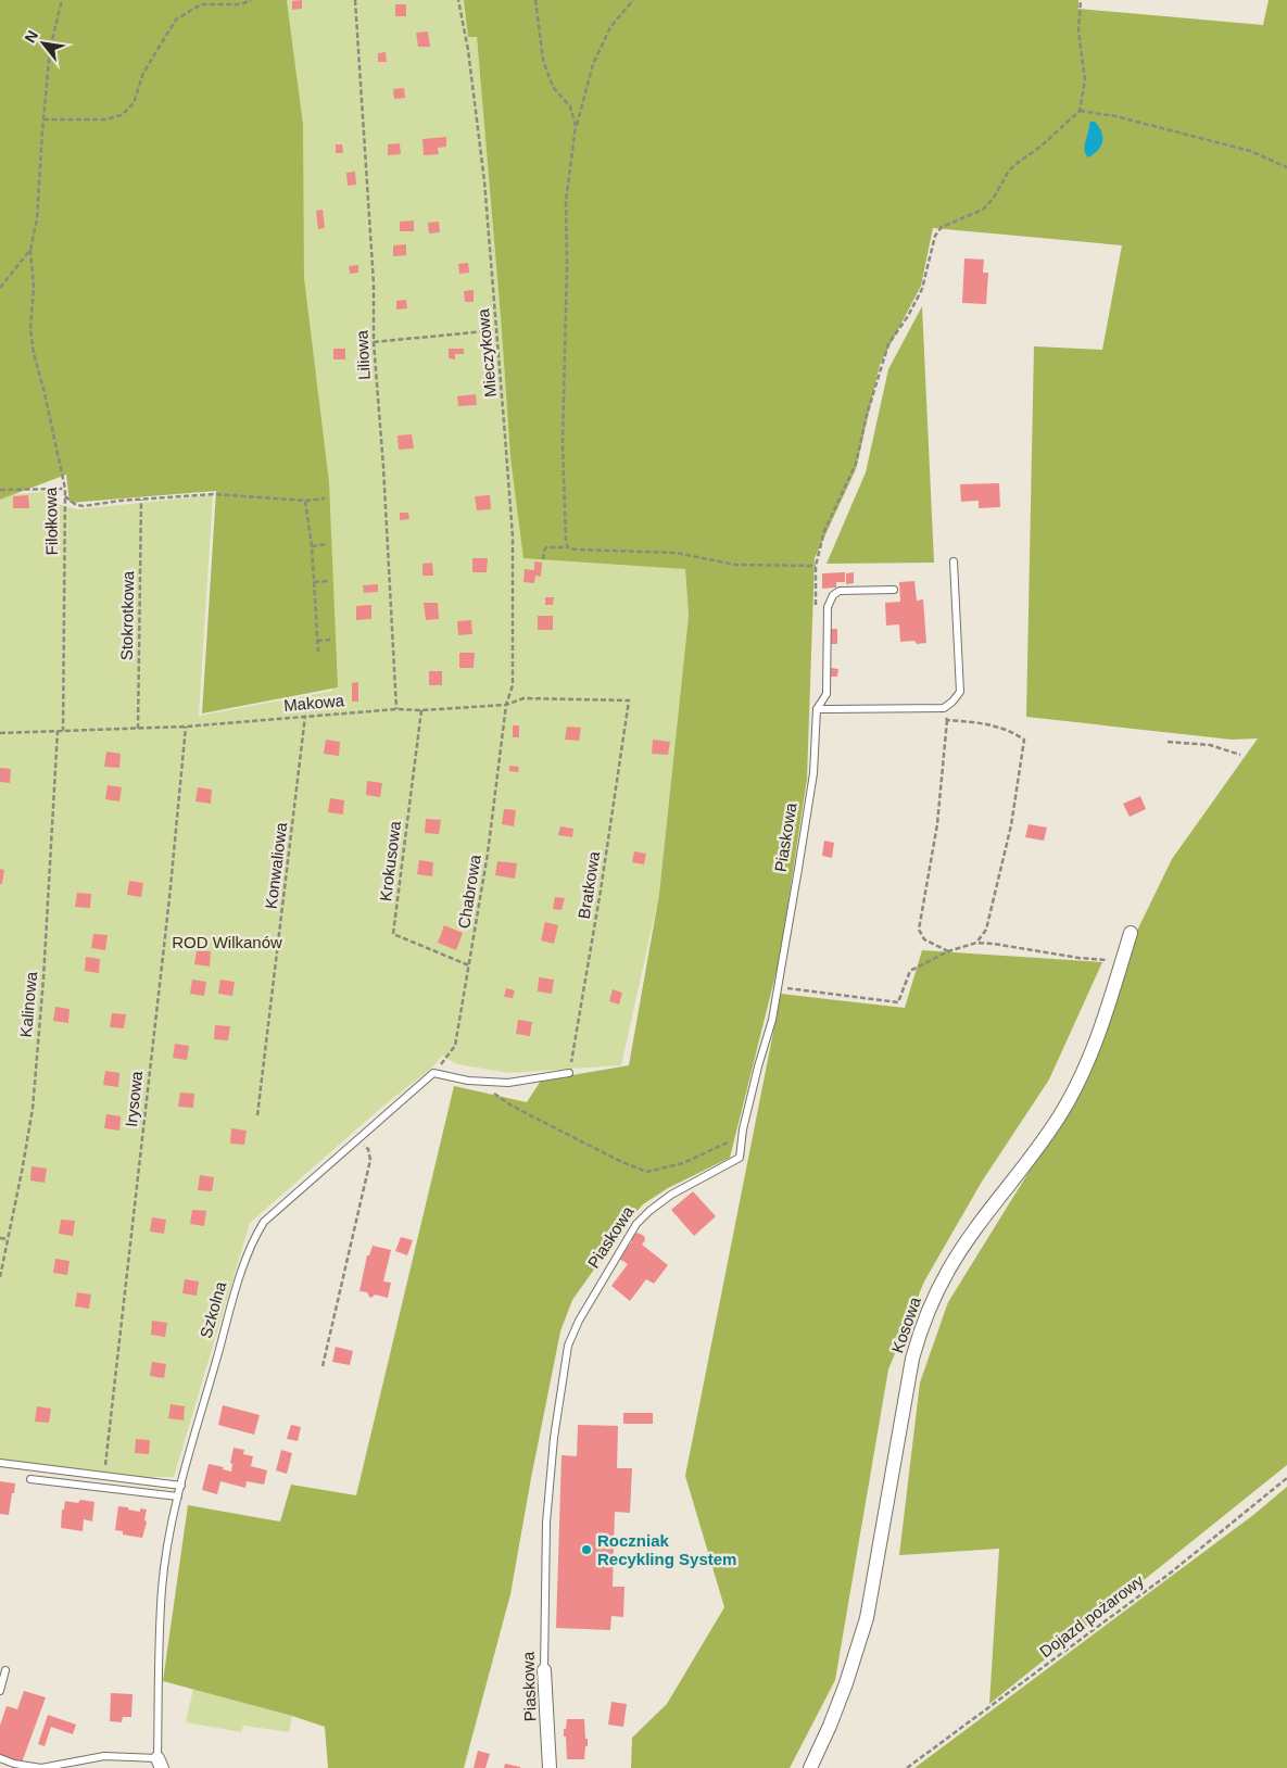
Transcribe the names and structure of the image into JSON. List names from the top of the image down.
{
  "streets": {
    "street": ["Piaskowa", "Kosowa"],
    "lane": ["Szkolna"],
    "path": [
      "Mieczykowa",
      "Liliowa",
      "Filołkowa",
      "Stokrotkowa",
      "Makowa",
      "Krokusowa",
      "Konwaliowa",
      "Bratkowa",
      "Chabrowa",
      "Kalinowa",
      "Irysowa",
      "Dojazd pożarowy"
    ]
  },
  "crossings": [
    ["Mieczykowa", "Makowa"],
    ["Mieczykowa", "Chabrowa"],
    ["Liliowa", "Makowa"],
    ["Filołkowa", "Makowa"],
    ["Stokrotkowa", "Makowa"],
    ["Makowa", "Krokusowa"],
    ["Makowa", "Konwaliowa"],
    ["Makowa", "Bratkowa"],
    ["Makowa", "Chabrowa"],
    ["Makowa", "Kalinowa"],
    ["Makowa", "Irysowa"],
    ["Krokusowa", "Chabrowa"],
    ["Chabrowa", "Szkolna"]
  ],
  "parks": ["ROD Wilkanów"],
  "places": ["Roczniak Recykling System"],
  "north": "top left"
}
